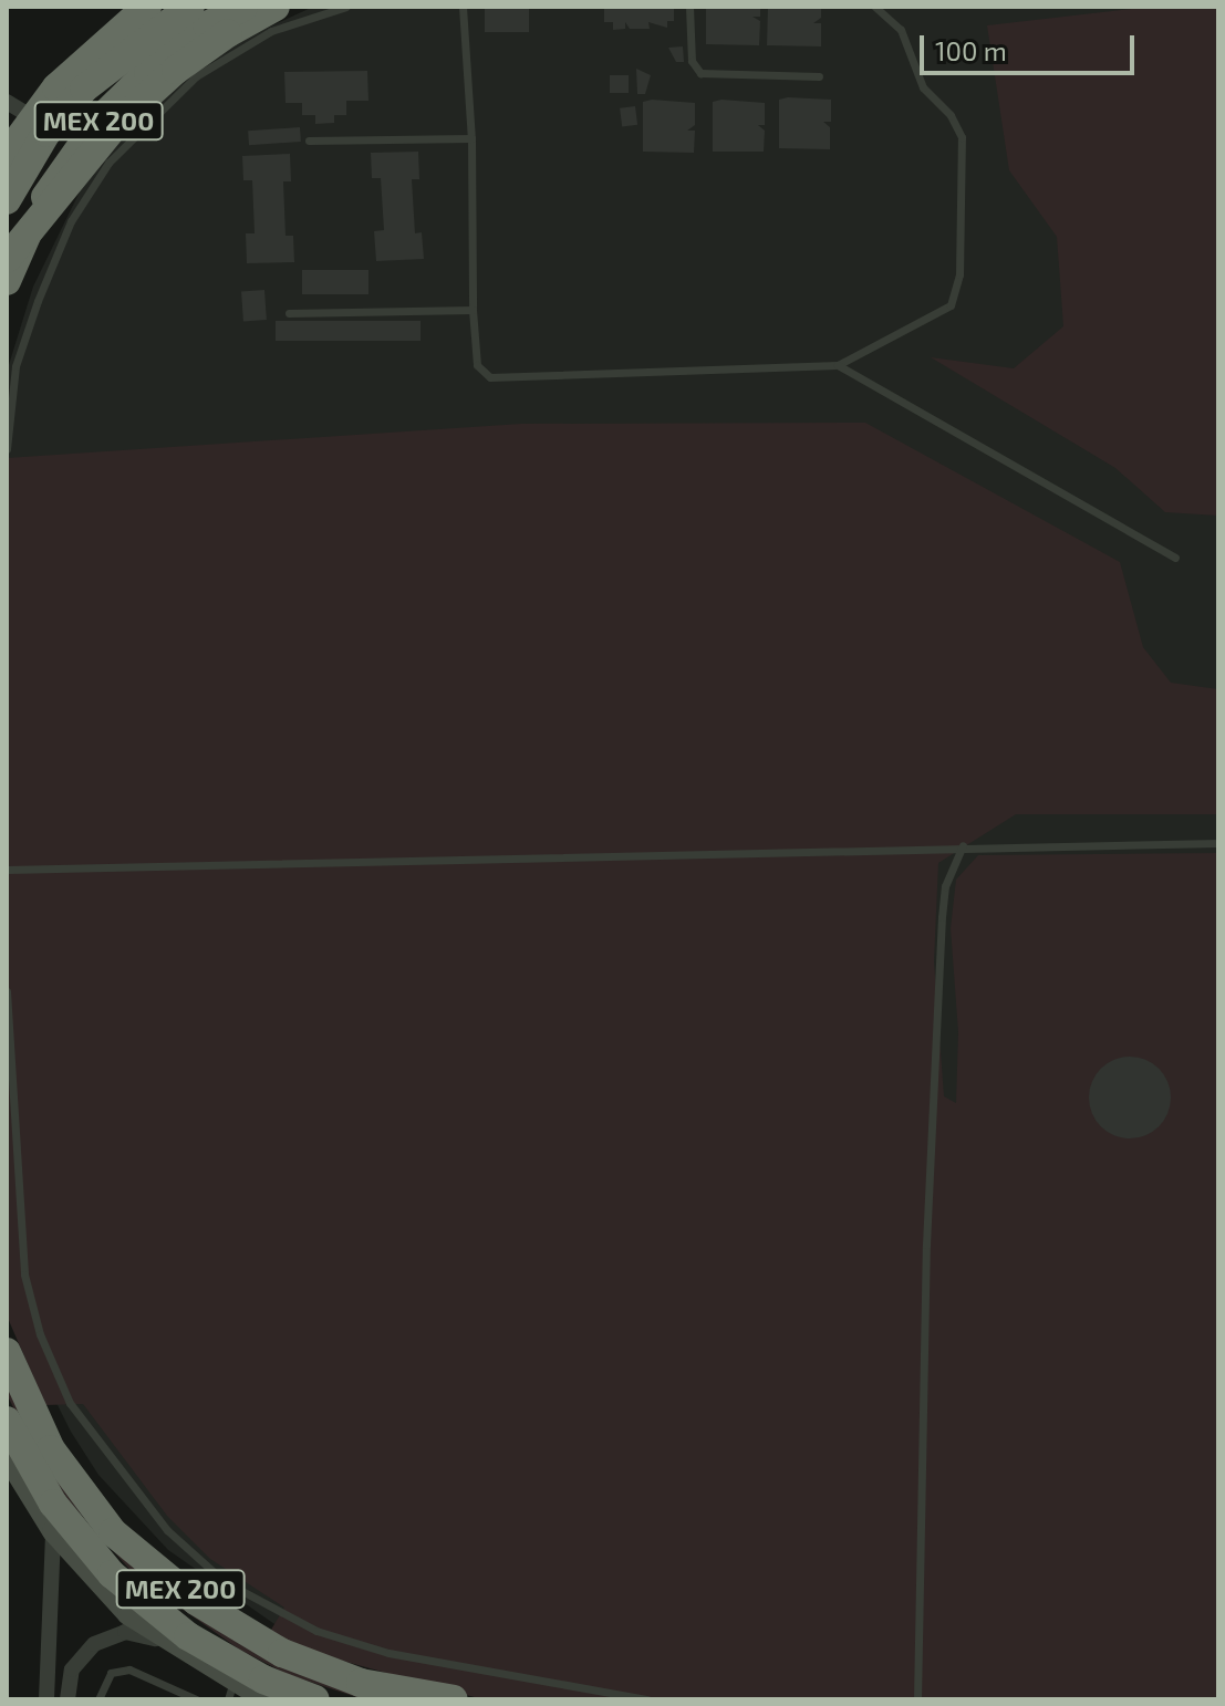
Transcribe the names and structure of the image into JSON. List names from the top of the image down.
{
  "streets": {
    "highway": ["MEX 200"]
  },
  "scale_bar": "100 m"
}
